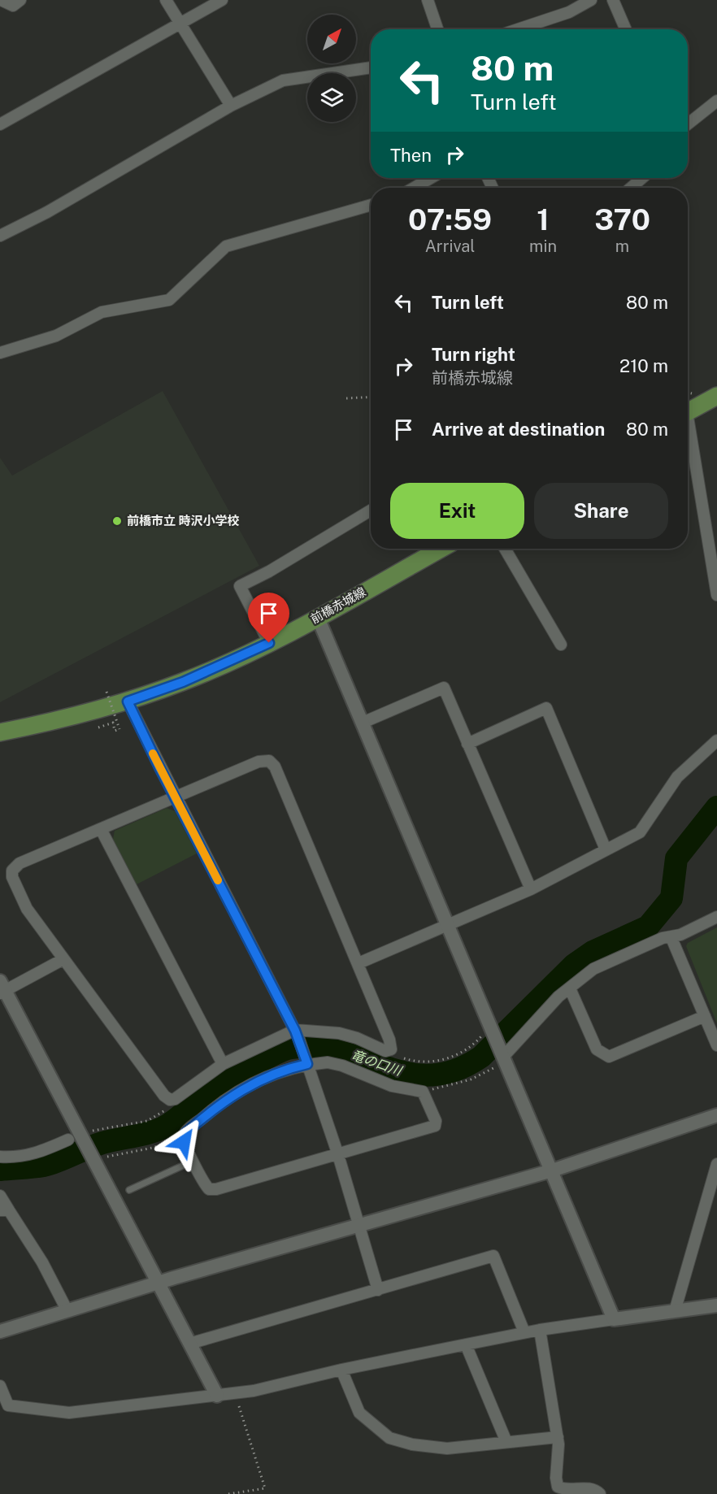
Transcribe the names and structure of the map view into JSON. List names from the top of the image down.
{
  "streets": {
    "main road": ["前橋赤城線"]
  },
  "water": ["竜の口川"],
  "places": ["前橋市立 時沢小学校"],
  "north": "top right",
  "page": {
    "turn": ["80 m", "Turn left"],
    "then": "Then",
    "eta": [
      "07:59",
      "Arrival",
      "1",
      "min",
      "370",
      "m"
    ],
    "list": [
      {
        "name": "Turn left",
        "value": "80 m"
      },
      {
        "name": "Turn right",
        "note": "前橋赤城線",
        "value": "210 m"
      },
      {
        "name": "Arrive at destination",
        "value": "80 m"
      }
    ],
    "buttons": ["Exit", "Share"]
  }
}
